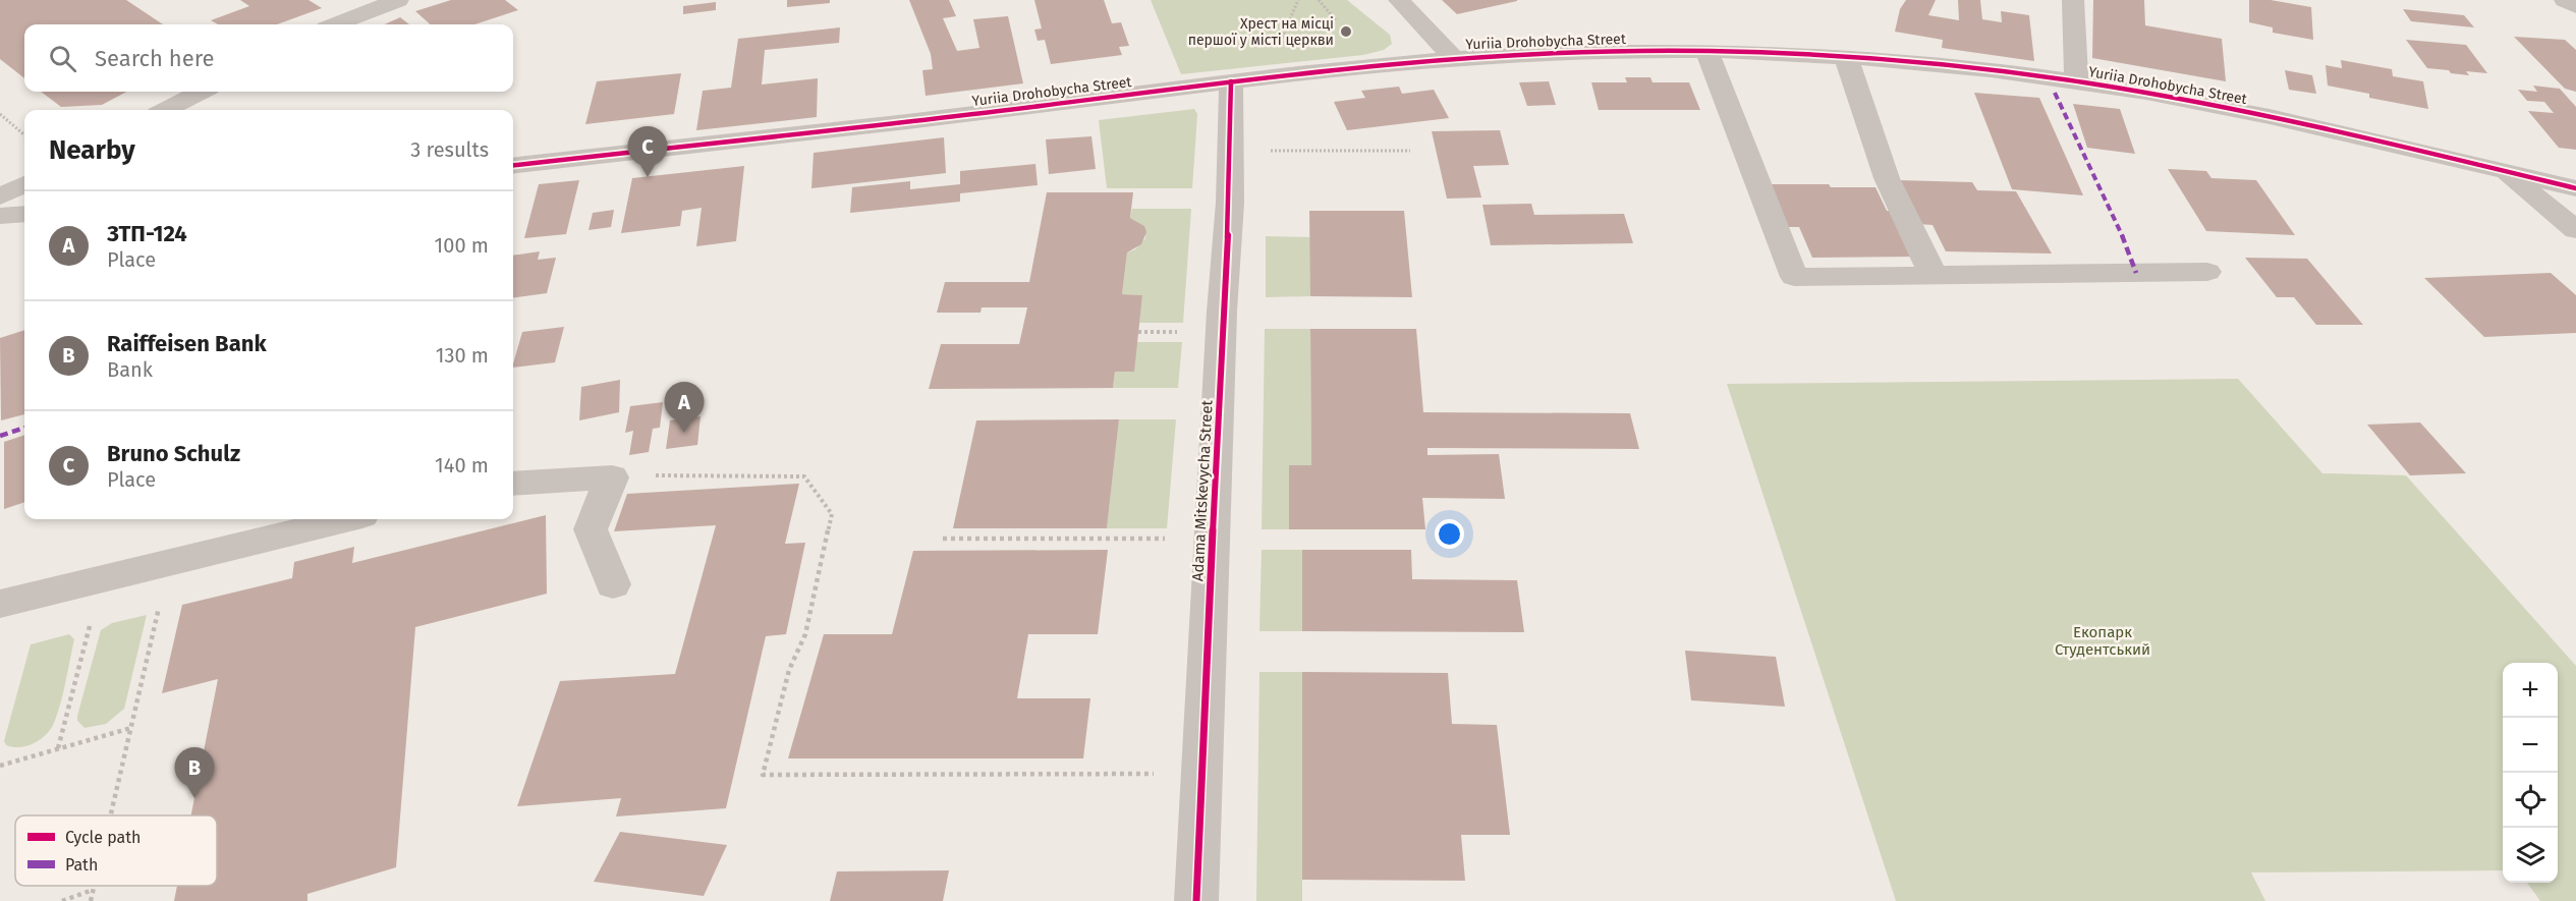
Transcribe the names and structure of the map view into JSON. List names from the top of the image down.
{
  "streets": {
    "street": ["Yuriia Drohobycha Street", "Adama Mitskevycha Street"]
  },
  "crossings": [
    ["Yuriia Drohobycha Street", "Adama Mitskevycha Street"]
  ],
  "parks": ["Екопарк Студентський"],
  "places": ["Хрест на місці першої у місті церкви"],
  "legend": ["Cycle path", "Path"],
  "page": {
    "search": "Search here",
    "heading": ["Nearby", "3 results"],
    "pins": ["C", "A", "B"],
    "list": [
      {
        "mark": "A",
        "name": "ЗТП-124",
        "note": "Place",
        "value": "100 m"
      },
      {
        "mark": "B",
        "name": "Raiffeisen Bank",
        "note": "Bank",
        "value": "130 m"
      },
      {
        "mark": "C",
        "name": "Bruno Schulz",
        "note": "Place",
        "value": "140 m"
      }
    ],
    "map_buttons": ["+", "−"]
  }
}
